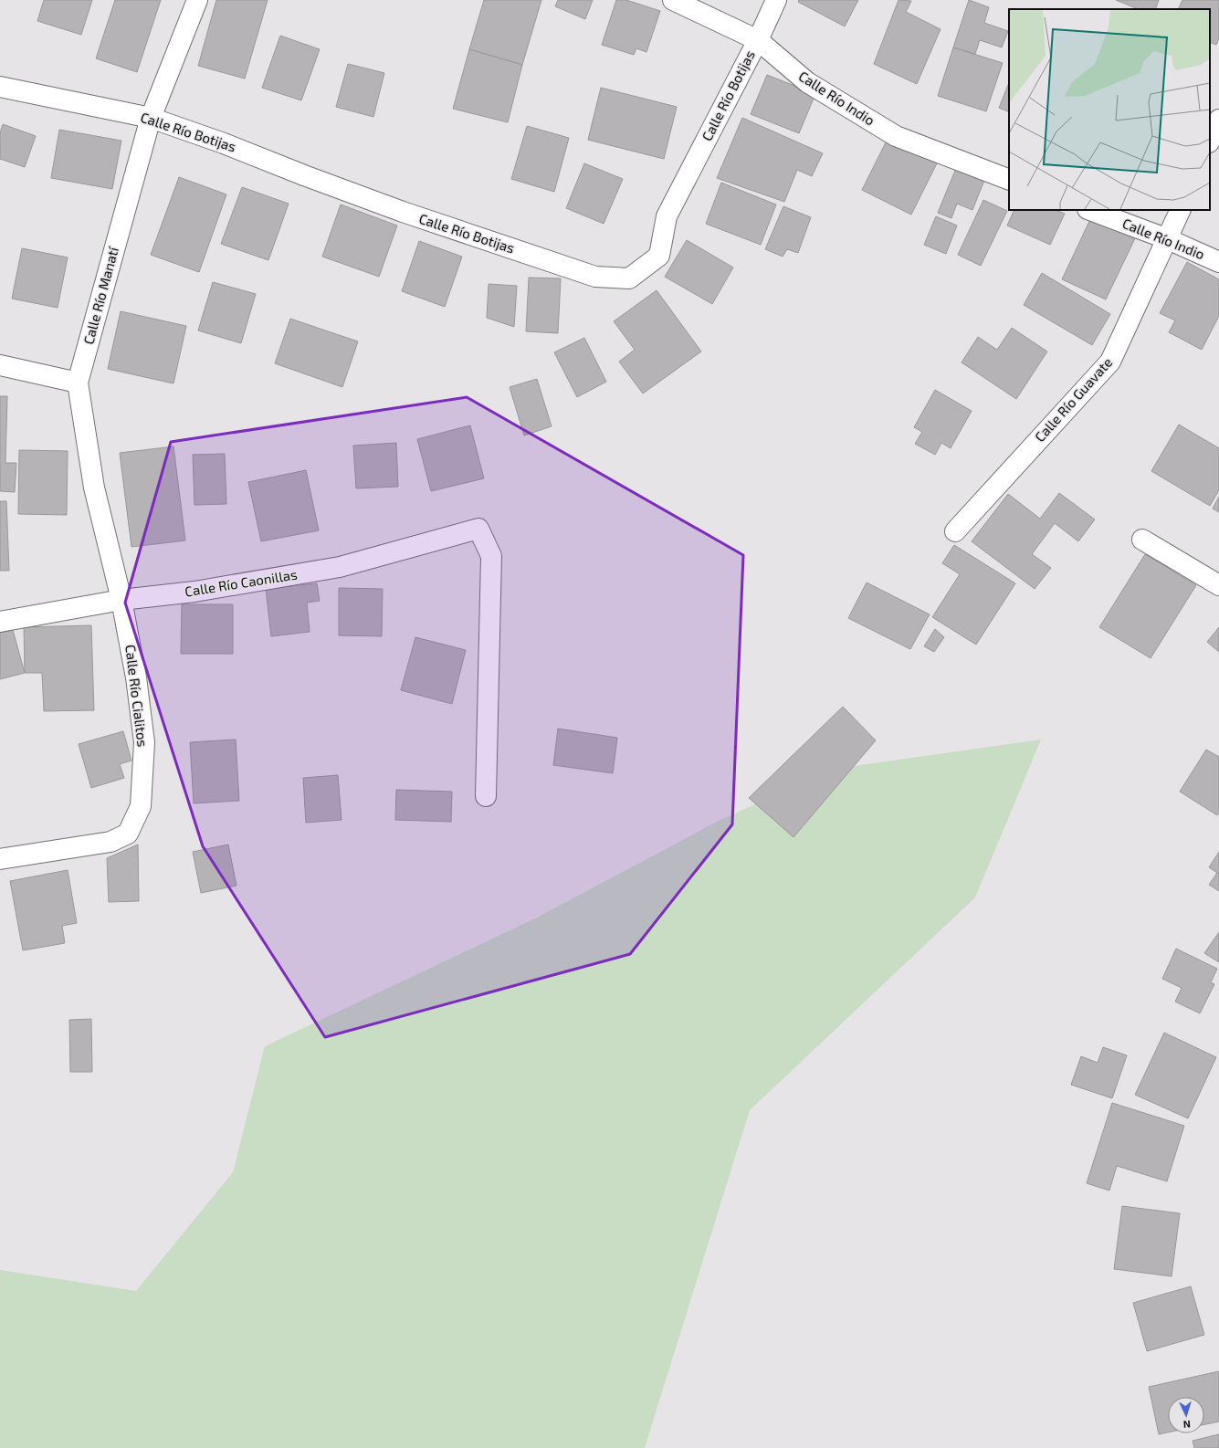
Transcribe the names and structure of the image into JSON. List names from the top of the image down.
{
  "streets": {
    "street": [
      "Calle Río Botijas",
      "Calle Río Indio",
      "Calle Río Manatí",
      "Calle Río Guavate",
      "Calle Río Caonillas",
      "Calle Río Cialitos"
    ]
  },
  "crossings": [
    ["Calle Río Botijas", "Calle Río Indio"],
    ["Calle Río Botijas", "Calle Río Manatí"],
    ["Calle Río Indio", "Calle Río Guavate"],
    ["Calle Río Manatí", "Calle Río Caonillas"],
    ["Calle Río Manatí", "Calle Río Cialitos"],
    ["Calle Río Caonillas", "Calle Río Cialitos"]
  ],
  "north": "bottom"
}
